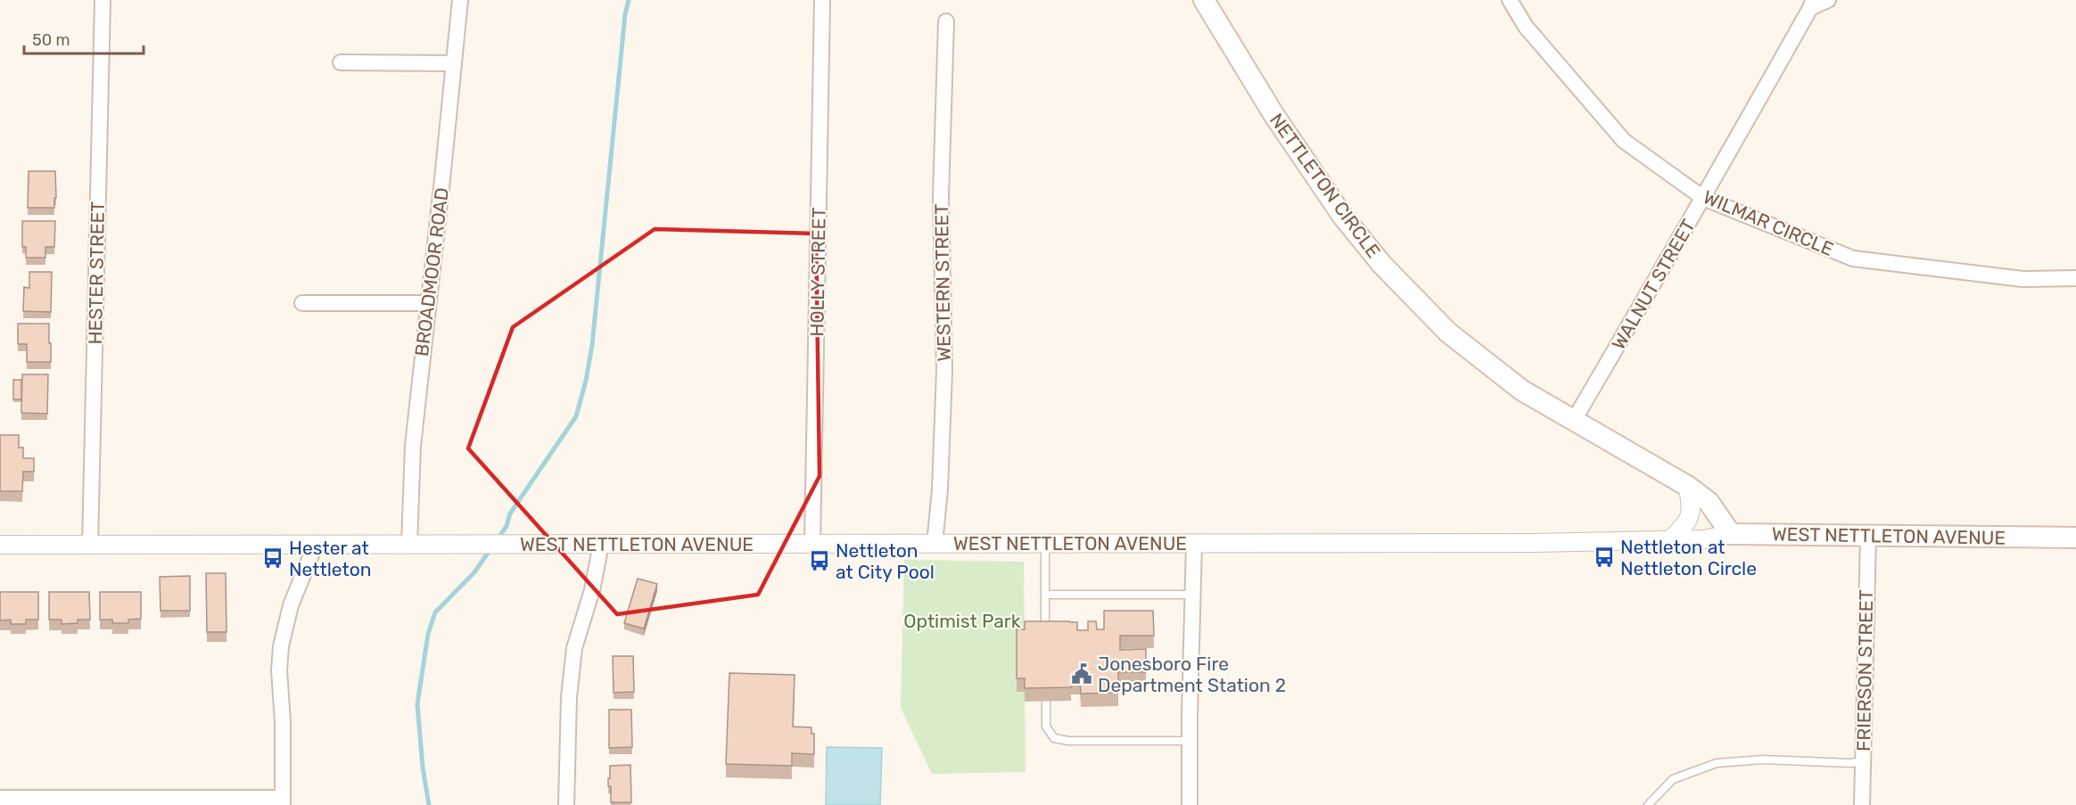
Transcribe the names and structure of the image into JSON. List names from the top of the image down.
{
  "streets": {
    "main road": ["NETTLETON CIRCLE", "WEST NETTLETON AVENUE"],
    "street": [
      "WILMAR CIRCLE",
      "BROADMOOR ROAD",
      "HOLLY STREET",
      "HESTER STREET",
      "WESTERN STREET",
      "WALNUT STREET",
      "FRIERSON STREET"
    ]
  },
  "crossings": [
    ["NETTLETON CIRCLE", "WALNUT STREET"],
    ["NETTLETON CIRCLE", "WEST NETTLETON AVENUE"],
    ["WILMAR CIRCLE", "WALNUT STREET"],
    ["BROADMOOR ROAD", "WEST NETTLETON AVENUE"],
    ["HOLLY STREET", "WEST NETTLETON AVENUE"],
    ["HESTER STREET", "WEST NETTLETON AVENUE"],
    ["WESTERN STREET", "WEST NETTLETON AVENUE"],
    ["WEST NETTLETON AVENUE", "FRIERSON STREET"]
  ],
  "parks": ["Optimist Park"],
  "places": {
    "bus stop": ["Nettleton at Nettleton Circle", "Hester at Nettleton", "Nettleton at City Pool"],
    "public building": ["Jonesboro Fire Department Station 2"]
  },
  "scale_bar": "50 m"
}
